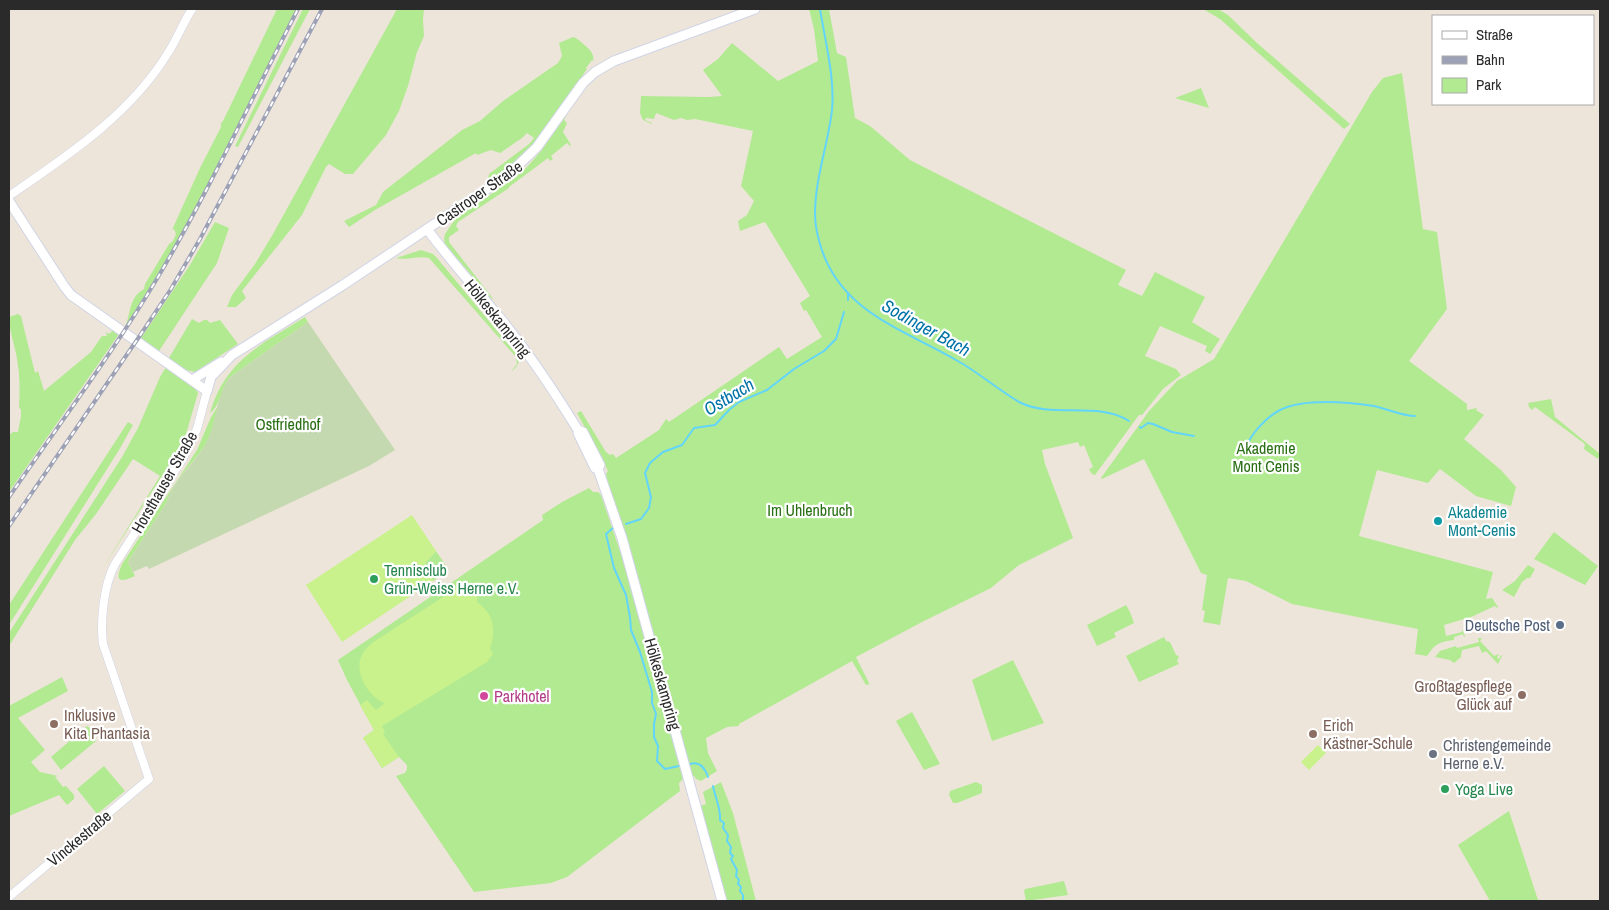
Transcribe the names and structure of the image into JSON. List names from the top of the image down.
{
  "streets": {
    "main road": ["Castroper Straße", "Hölkeskampring"],
    "street": ["Horsthauser Straße", "Vinckestraße"]
  },
  "crossings": [
    ["Castroper Straße", "Hölkeskampring"],
    ["Castroper Straße", "Horsthauser Straße"],
    ["Horsthauser Straße", "Vinckestraße"]
  ],
  "water": ["Sodinger Bach", "Ostbach"],
  "parks": ["Ostfriedhof", "Akademie Mont Cenis", "Im Uhlenbruch"],
  "places": [
    "Akademie Mont-Cenis",
    "Tennisclub Grün-Weiss Herne e.V.",
    "Deutsche Post",
    "Großtagespflege Glück auf",
    "Parkhotel",
    "Inklusive Kita Phantasia",
    "Erich Kästner-Schule",
    "Christengemeinde Herne e.V.",
    "Yoga Live"
  ],
  "legend": ["Straße", "Bahn", "Park"]
}
